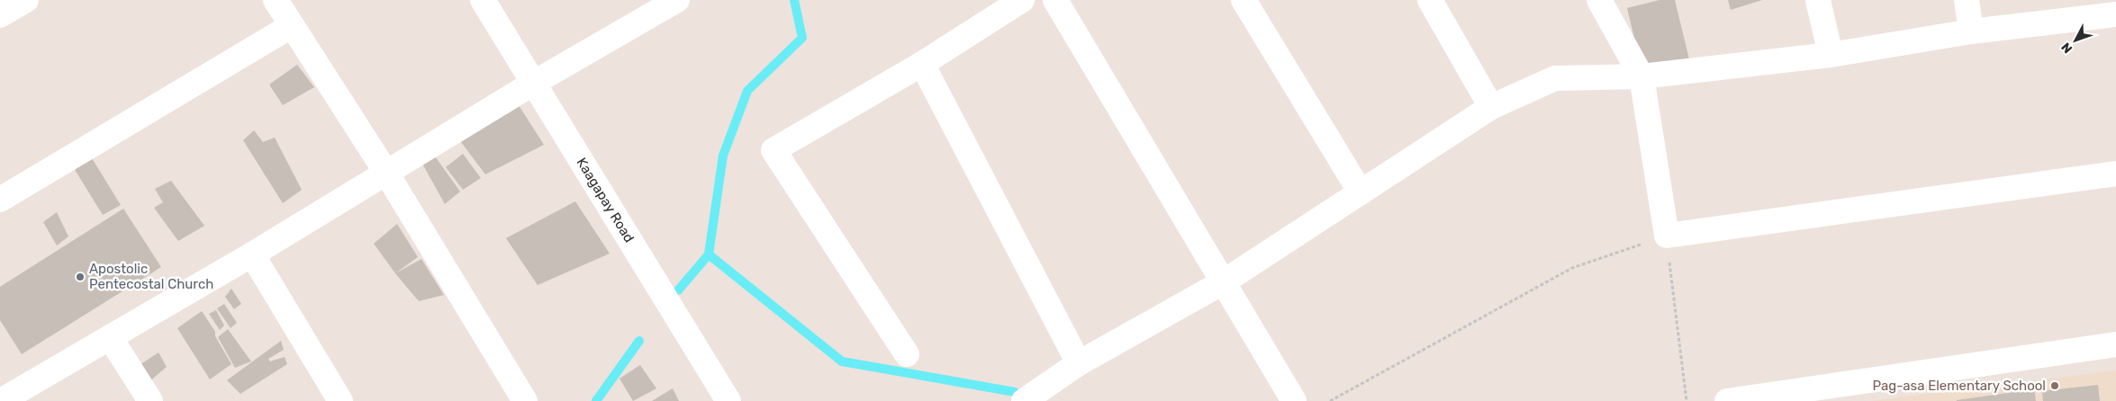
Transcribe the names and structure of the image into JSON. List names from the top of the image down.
{
  "streets": {
    "street": ["Kaagapay Road"]
  },
  "places": ["Apostolic Pentecostal Church", "Pag-asa Elementary School"],
  "north": "bottom left"
}
